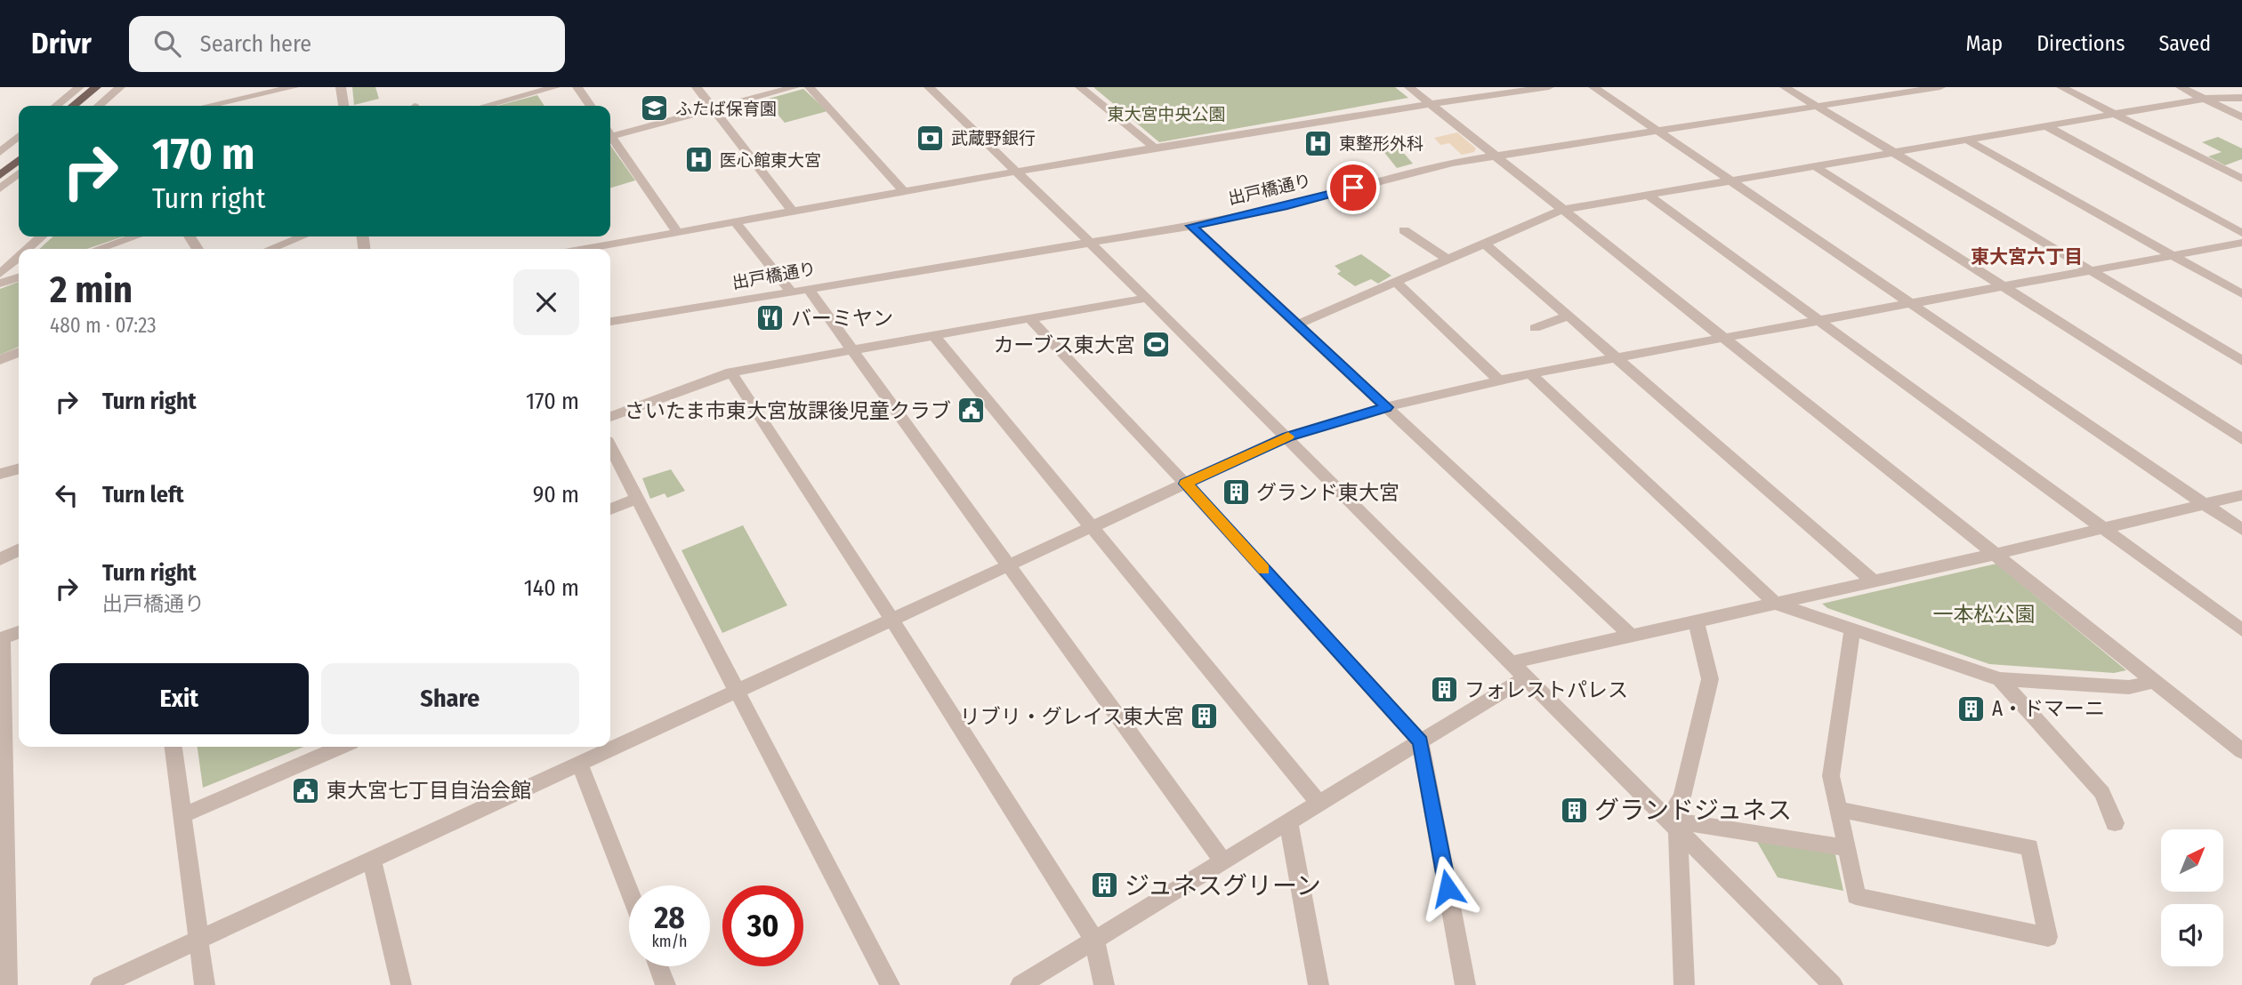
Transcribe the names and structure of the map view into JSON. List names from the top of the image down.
{
  "streets": {
    "street": ["出戸橋通り"]
  },
  "districts": ["東大宮六丁目"],
  "parks": ["東大宮中央公園", "一本松公園"],
  "places": {
    "school or university": ["ふたば保育園"],
    "bank": ["武蔵野銀行"],
    "hospital": ["東整形外科", "医心館東大宮"],
    "restaurant": ["バーミヤン"],
    "sports": ["カーブス東大宮"],
    "public building": ["さいたま市東大宮放課後児童クラブ", "東大宮七丁目自治会館"],
    "building": [
      "グランド東大宮",
      "フォレストパレス",
      "A・ドマーニ",
      "リブリ・グレイス東大宮",
      "グランドジュネス",
      "ジュネスグリーン"
    ]
  },
  "north": "top right",
  "page": {
    "header": "Drivr",
    "search": "Search here",
    "nav": ["Map", "Directions", "Saved"],
    "turn": ["170 m", "Turn right"],
    "heading": ["2 min", "480 m · 07:23"],
    "list": [
      {
        "name": "Turn right",
        "value": "170 m"
      },
      {
        "name": "Turn left",
        "value": "90 m"
      },
      {
        "name": "Turn right",
        "note": "出戸橋通り",
        "value": "140 m"
      }
    ],
    "buttons": ["Exit", "Share"],
    "speed": "28 km/h",
    "limit": "30"
  }
}
